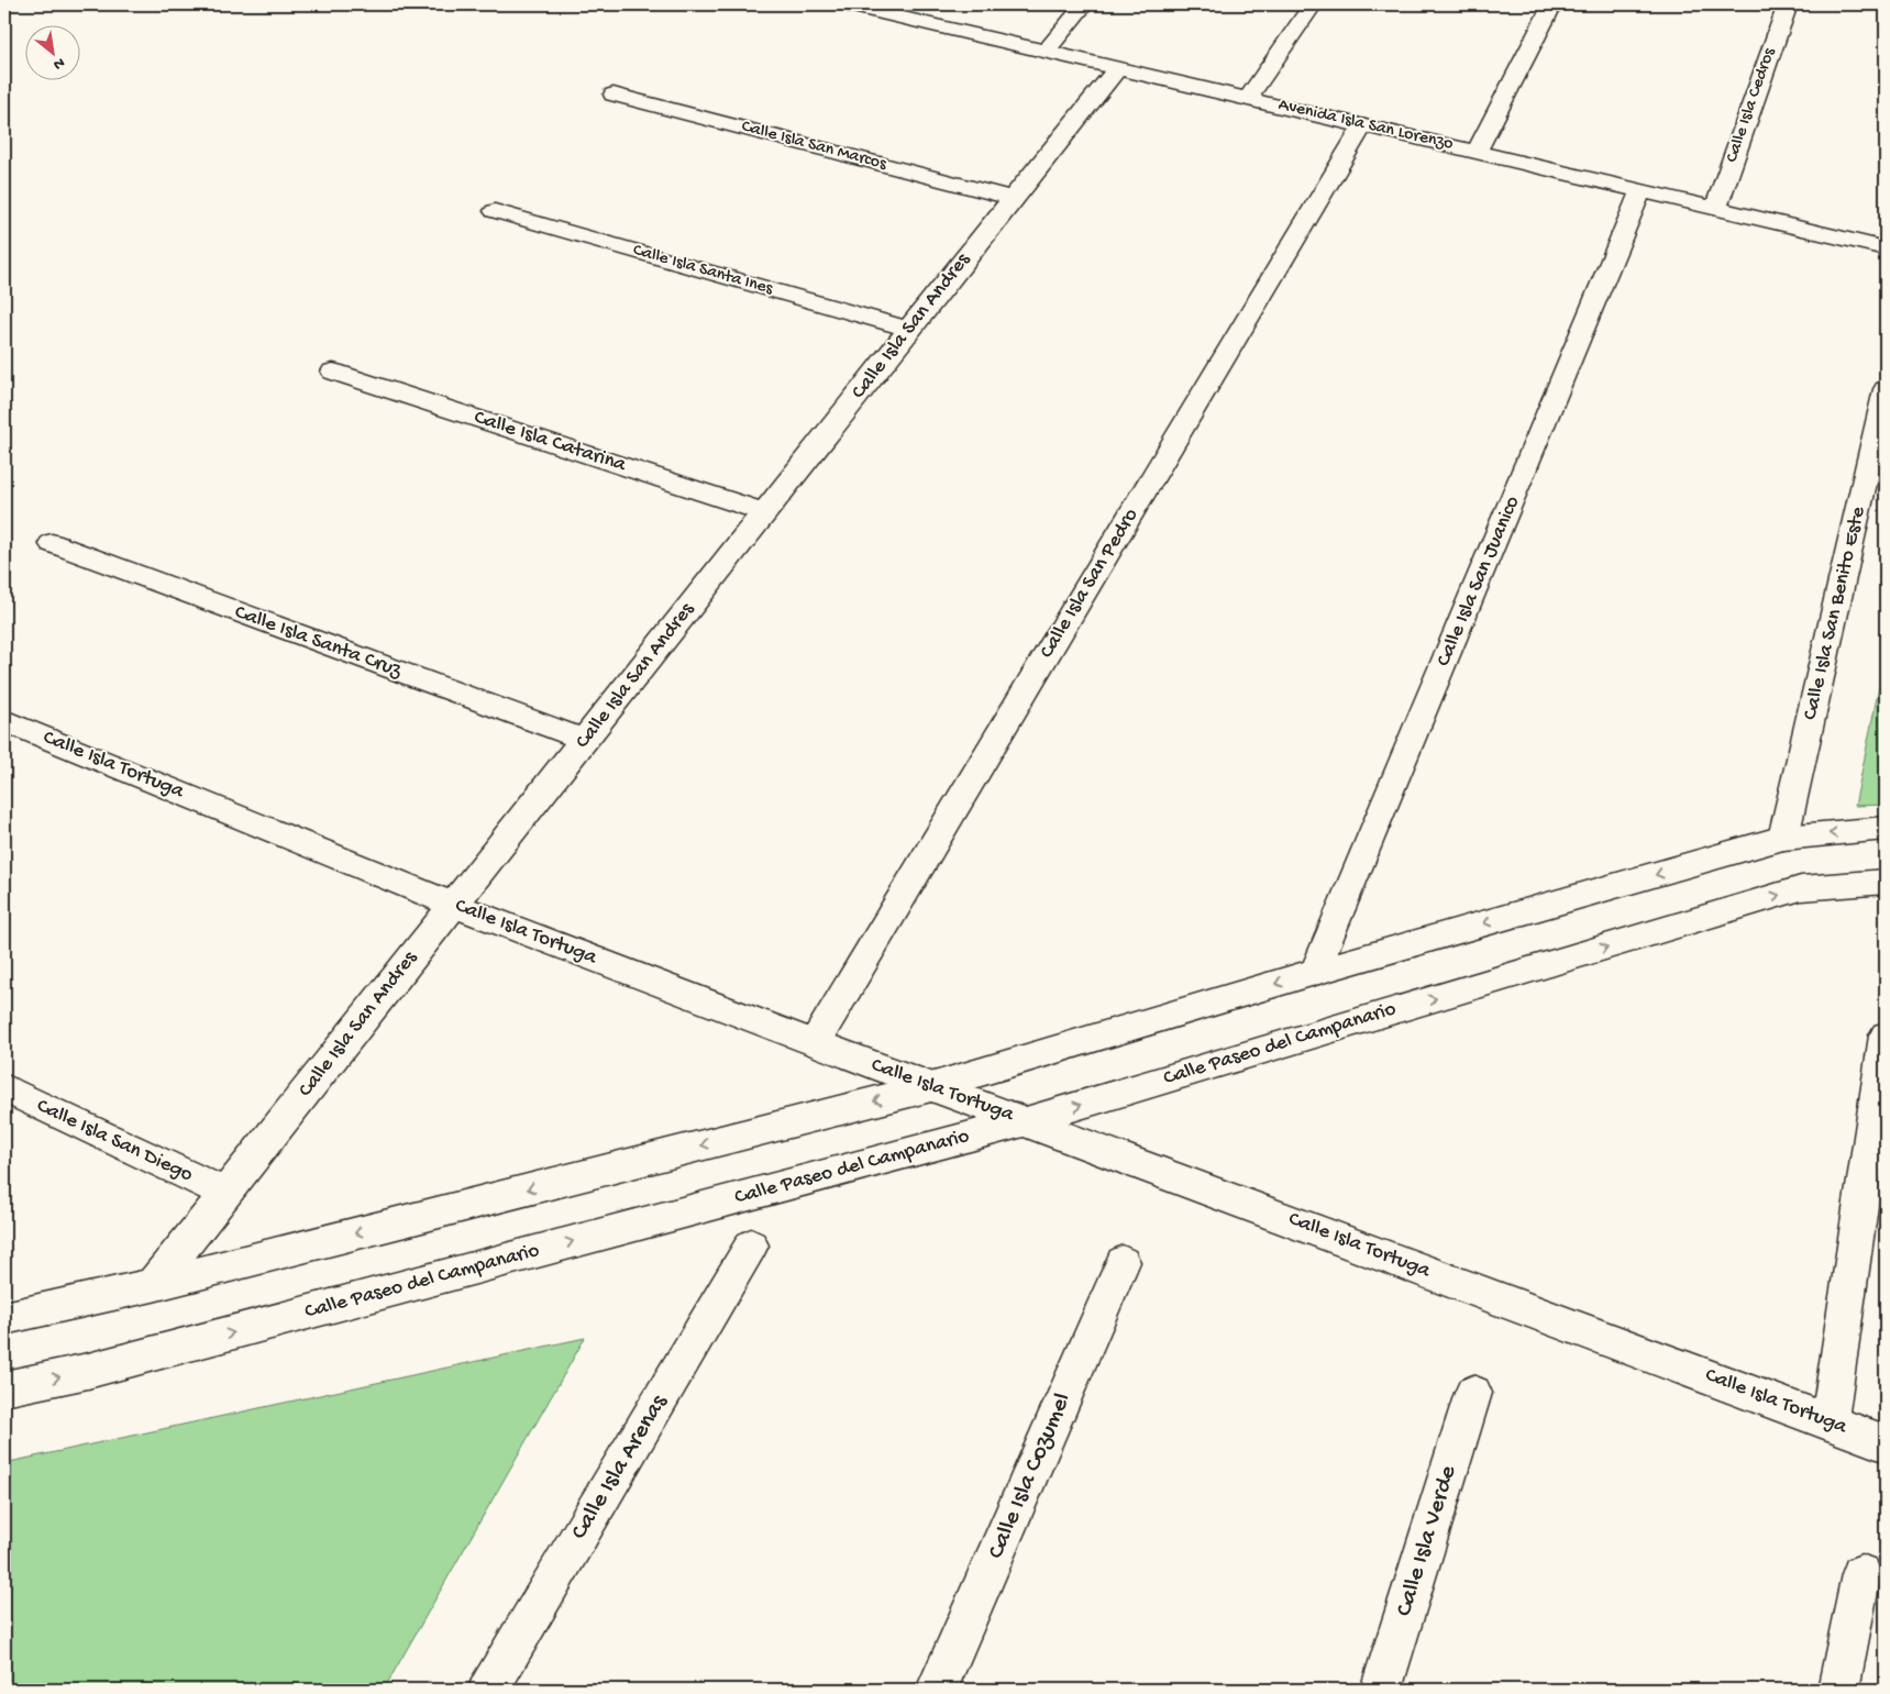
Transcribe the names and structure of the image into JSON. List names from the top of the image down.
{
  "streets": {
    "street": [
      "Calle Isla Cedros",
      "Avenida Isla San Lorenzo",
      "Calle Isla San Marcos",
      "Calle Isla Santa Ines",
      "Calle Isla San Andres",
      "Calle Isla Catarina",
      "Calle Isla San Juanico",
      "Calle Isla San Pedro",
      "Calle Isla San Benito Este",
      "Calle Isla Santa Cruz",
      "Calle Isla Tortuga",
      "Calle Paseo del Campanario",
      "Calle Isla San Diego",
      "Calle Isla Arenas",
      "Calle Isla Cozumel",
      "Calle Isla Verde"
    ]
  },
  "crossings": [
    ["Calle Isla Cedros", "Avenida Isla San Lorenzo"],
    ["Avenida Isla San Lorenzo", "Calle Isla San Andres"],
    ["Avenida Isla San Lorenzo", "Calle Isla San Juanico"],
    ["Avenida Isla San Lorenzo", "Calle Isla San Pedro"],
    ["Calle Isla San Marcos", "Calle Isla San Andres"],
    ["Calle Isla Santa Ines", "Calle Isla San Andres"],
    ["Calle Isla San Andres", "Calle Isla Catarina"],
    ["Calle Isla San Andres", "Calle Isla Santa Cruz"],
    ["Calle Isla San Andres", "Calle Isla Tortuga"],
    ["Calle Isla San Andres", "Calle Isla San Diego"],
    ["Calle Isla San Pedro", "Calle Isla Tortuga"],
    ["Calle Isla Tortuga", "Calle Paseo del Campanario"]
  ],
  "north": "bottom right"
}
